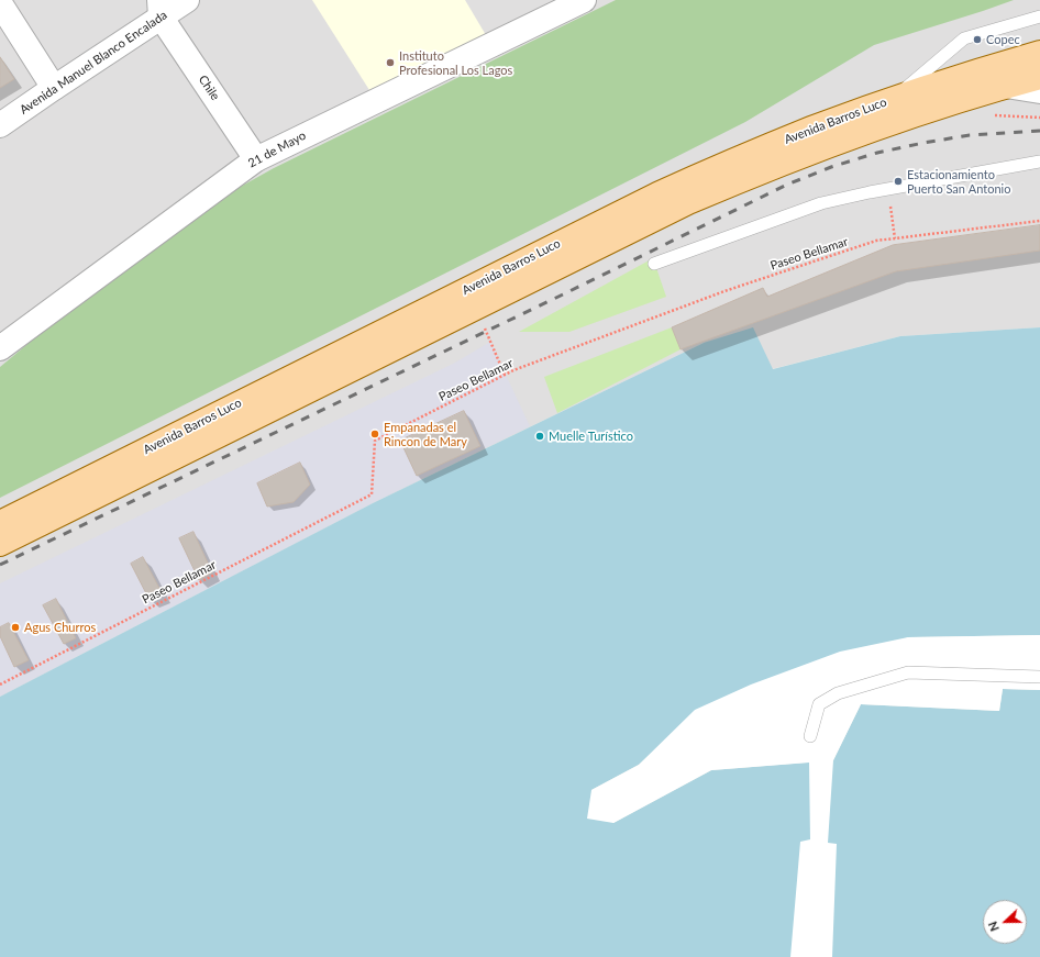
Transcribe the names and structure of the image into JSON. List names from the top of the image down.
{
  "streets": {
    "main road": ["Avenida Barros Luco"],
    "street": ["Avenida Manuel Blanco Encalada", "Chile", "21 de Mayo"],
    "path": ["Paseo Bellamar"]
  },
  "crossings": [
    ["Avenida Manuel Blanco Encalada", "Chile"],
    ["Chile", "21 de Mayo"]
  ],
  "places": [
    "Copec",
    "Instituto Profesional Los Lagos",
    "Estacionamiento Puerto San Antonio",
    "Empanadas el Rincon de Mary",
    "Muelle Turístico",
    "Agus Churros"
  ],
  "north": "left"
}
